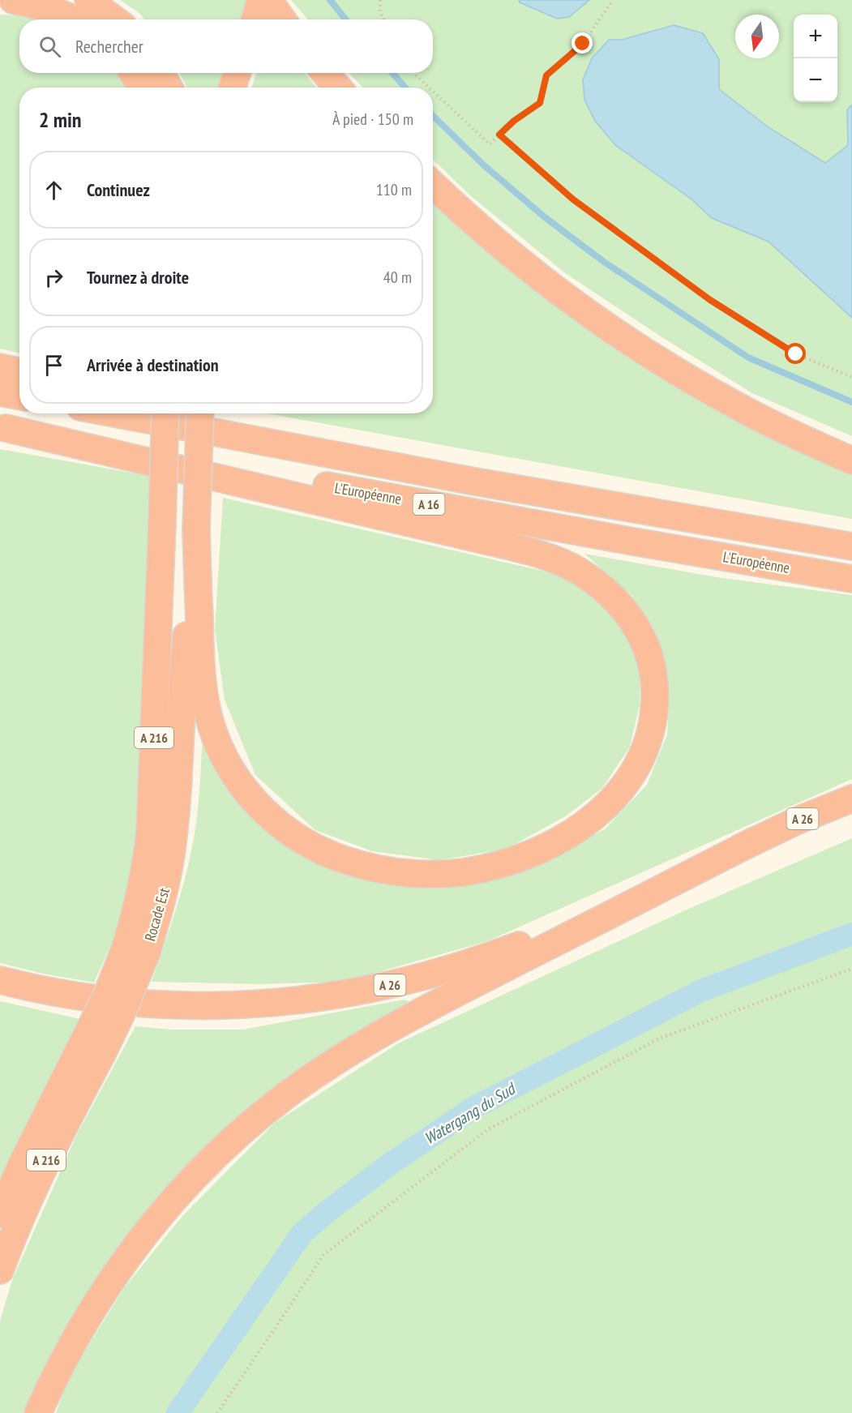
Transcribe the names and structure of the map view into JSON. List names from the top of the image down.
{
  "streets": {
    "highway": [
      "L'Européenne",
      "A 16",
      "A 216",
      "A 26",
      "Rocade Est"
    ]
  },
  "crossings": [
    ["A 216", "Rocade Est"]
  ],
  "water": ["Watergang du Sud"],
  "north": "bottom",
  "page": {
    "map_buttons": ["+", "−"],
    "search": "Rechercher",
    "heading": ["2 min", "À pied · 150 m"],
    "list": [
      ["Continuez", "110 m"],
      ["Tournez à droite", "40 m"],
      "Arrivée à destination"
    ]
  }
}
